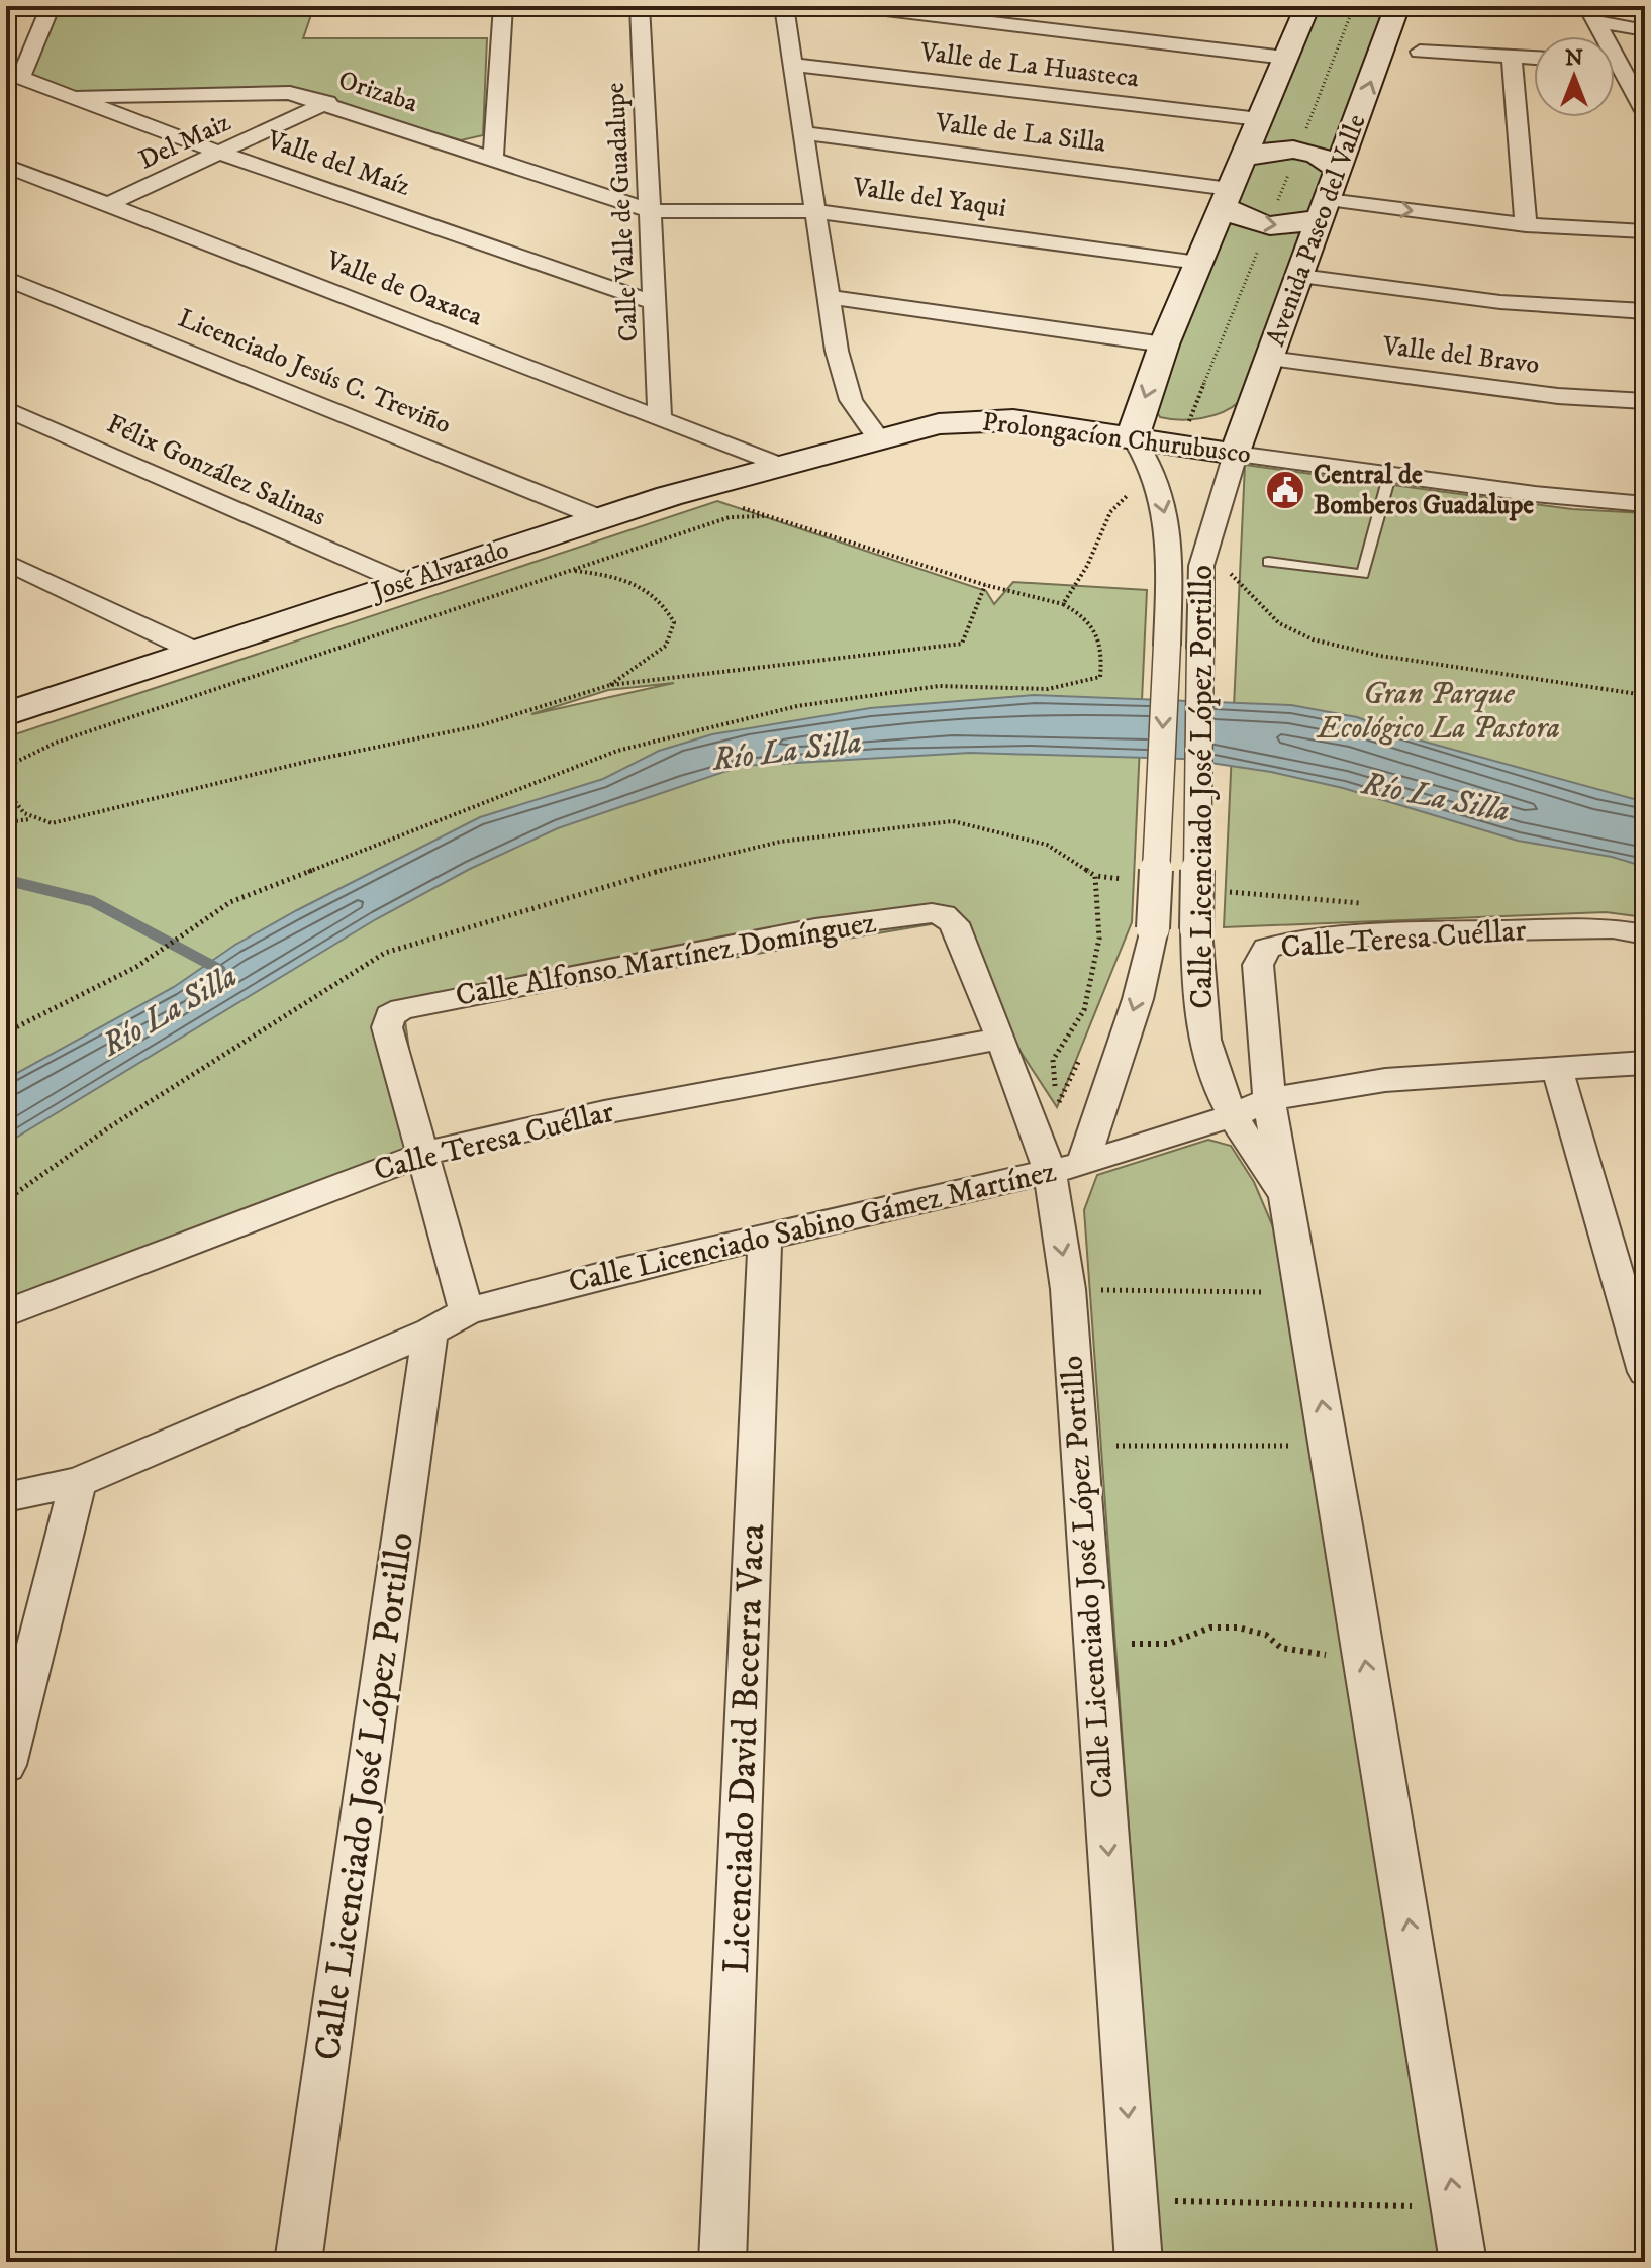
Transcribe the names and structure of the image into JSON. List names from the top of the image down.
{
  "streets": {
    "street": [
      "Valle de La Huasteca",
      "Orizaba",
      "Valle de La Silla",
      "Del Maiz",
      "Valle del Maíz",
      "Valle del Yaqui",
      "Calle Valle de Guadalupe",
      "Avenida Paseo del Valle",
      "Valle de Oaxaca",
      "Valle del Bravo",
      "Licenciado Jesús C. Treviño",
      "Prolongacíon Churubusco",
      "Félix González Salinas",
      "José Alvarado",
      "Calle Licenciado José López Portillo",
      "Calle Teresa Cuéllar",
      "Calle Alfonso Martínez Domínguez",
      "Calle Licenciado Sabino Gámez Martínez",
      "Licenciado David Becerra Vaca"
    ]
  },
  "crossings": [
    ["Orizaba", "Del Maiz"],
    ["Orizaba", "Valle del Maíz"],
    ["Orizaba", "Valle del Yaqui"],
    ["Orizaba", "Calle Valle de Guadalupe"],
    ["Valle de La Silla", "Avenida Paseo del Valle"],
    ["Del Maiz", "Valle del Maíz"],
    ["Del Maiz", "Valle de Oaxaca"],
    ["Valle del Maíz", "Calle Valle de Guadalupe"],
    ["Valle del Yaqui", "Calle Valle de Guadalupe"],
    ["Calle Valle de Guadalupe", "Valle de Oaxaca"],
    ["Avenida Paseo del Valle", "Valle del Bravo"],
    ["Avenida Paseo del Valle", "Prolongacíon Churubusco"],
    ["Avenida Paseo del Valle", "Calle Licenciado José López Portillo"],
    ["Valle de Oaxaca", "José Alvarado"],
    ["Licenciado Jesús C. Treviño", "José Alvarado"],
    ["Prolongacíon Churubusco", "José Alvarado"],
    ["Prolongacíon Churubusco", "Calle Licenciado José López Portillo"],
    ["Félix González Salinas", "José Alvarado"],
    ["Calle Licenciado José López Portillo", "Calle Teresa Cuéllar"],
    ["Calle Licenciado José López Portillo", "Calle Alfonso Martínez Domínguez"],
    ["Calle Licenciado José López Portillo", "Calle Licenciado Sabino Gámez Martínez"],
    ["Calle Teresa Cuéllar", "Calle Alfonso Martínez Domínguez"],
    ["Calle Teresa Cuéllar", "Calle Licenciado Sabino Gámez Martínez"],
    ["Calle Licenciado Sabino Gámez Martínez", "Licenciado David Becerra Vaca"]
  ],
  "water": ["Río La Silla"],
  "parks": ["Gran Parque Ecológico La Pastora"],
  "places": {
    "public building": ["Central de Bomberos Guadalupe"]
  },
  "north": "top"
}
